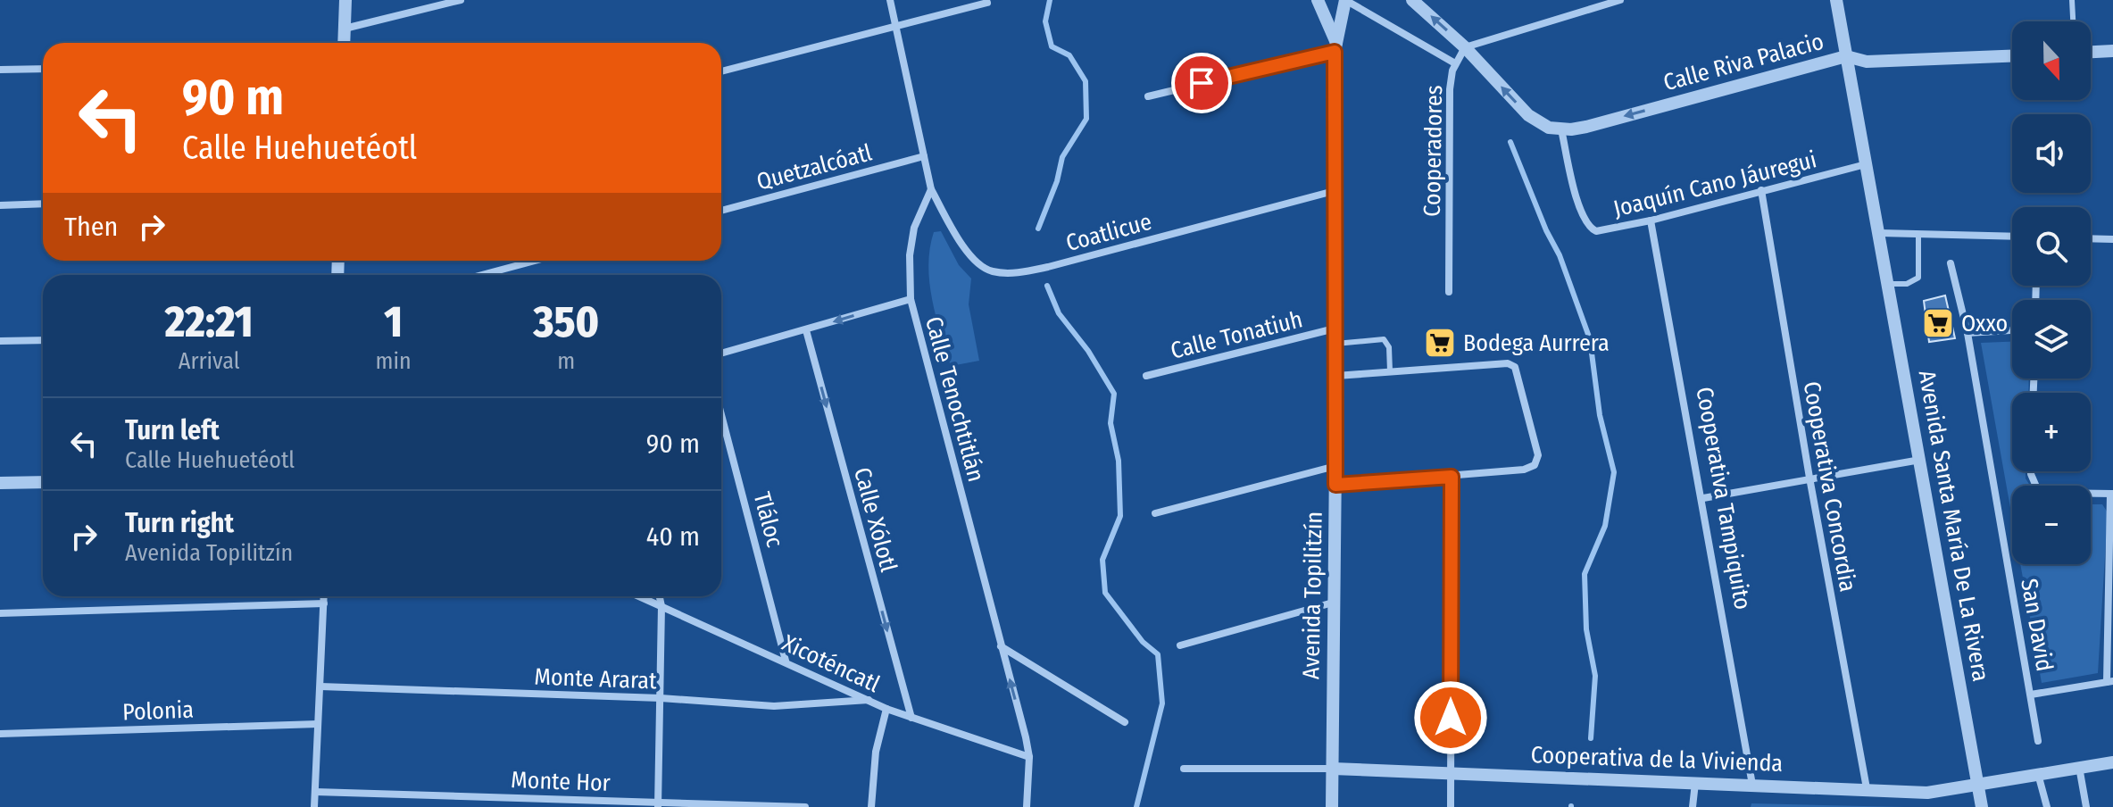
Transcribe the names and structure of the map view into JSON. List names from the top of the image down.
{
  "streets": {
    "street": [
      "Calle Riva Palacio",
      "Cooperadores",
      "Quetzalcóatl",
      "Joaquín Cano Jáuregui",
      "Coatlicue",
      "Calle Tonatiuh",
      "Calle Tenochtitlán",
      "Cooperativa Concordia",
      "Cooperativa Tampiquito",
      "Tláloc",
      "Calle Xólotl",
      "Avenida Santa María De La Rivera",
      "Avenida Topilitzín",
      "San David",
      "Xicoténcatl",
      "Monte Ararat",
      "Polonia",
      "Cooperativa de la Vivienda",
      "Monte Hor"
    ]
  },
  "crossings": [
    ["Calle Riva Palacio", "Joaquín Cano Jáuregui"],
    ["Calle Riva Palacio", "Avenida Santa María De La Rivera"],
    ["Joaquín Cano Jáuregui", "Cooperativa Concordia"],
    ["Joaquín Cano Jáuregui", "Cooperativa Tampiquito"],
    ["Joaquín Cano Jáuregui", "Avenida Santa María De La Rivera"],
    ["Coatlicue", "Calle Tenochtitlán"],
    ["Coatlicue", "Avenida Topilitzín"],
    ["Calle Tonatiuh", "Avenida Topilitzín"],
    ["Calle Tenochtitlán", "Xicoténcatl"],
    ["Cooperativa Concordia", "Cooperativa de la Vivienda"],
    ["Cooperativa Tampiquito", "Cooperativa de la Vivienda"],
    ["Tláloc", "Xicoténcatl"],
    ["Calle Xólotl", "Xicoténcatl"],
    ["Avenida Santa María De La Rivera", "Cooperativa de la Vivienda"],
    ["Avenida Topilitzín", "Cooperativa de la Vivienda"],
    ["Xicoténcatl", "Monte Ararat"]
  ],
  "one_way": ["Calle Riva Palacio", "Calle Xólotl"],
  "places": {
    "supermarket": ["Oxxo", "Bodega Aurrera"]
  },
  "north": "bottom",
  "page": {
    "map_buttons": ["+", "−"],
    "turn": ["90 m", "Calle Huehuetéotl"],
    "then": "Then",
    "eta": [
      "22:21",
      "Arrival",
      "1",
      "min",
      "350",
      "m"
    ],
    "list": [
      {
        "name": "Turn left",
        "note": "Calle Huehuetéotl",
        "value": "90 m"
      },
      {
        "name": "Turn right",
        "note": "Avenida Topilitzín",
        "value": "40 m"
      }
    ]
  }
}
